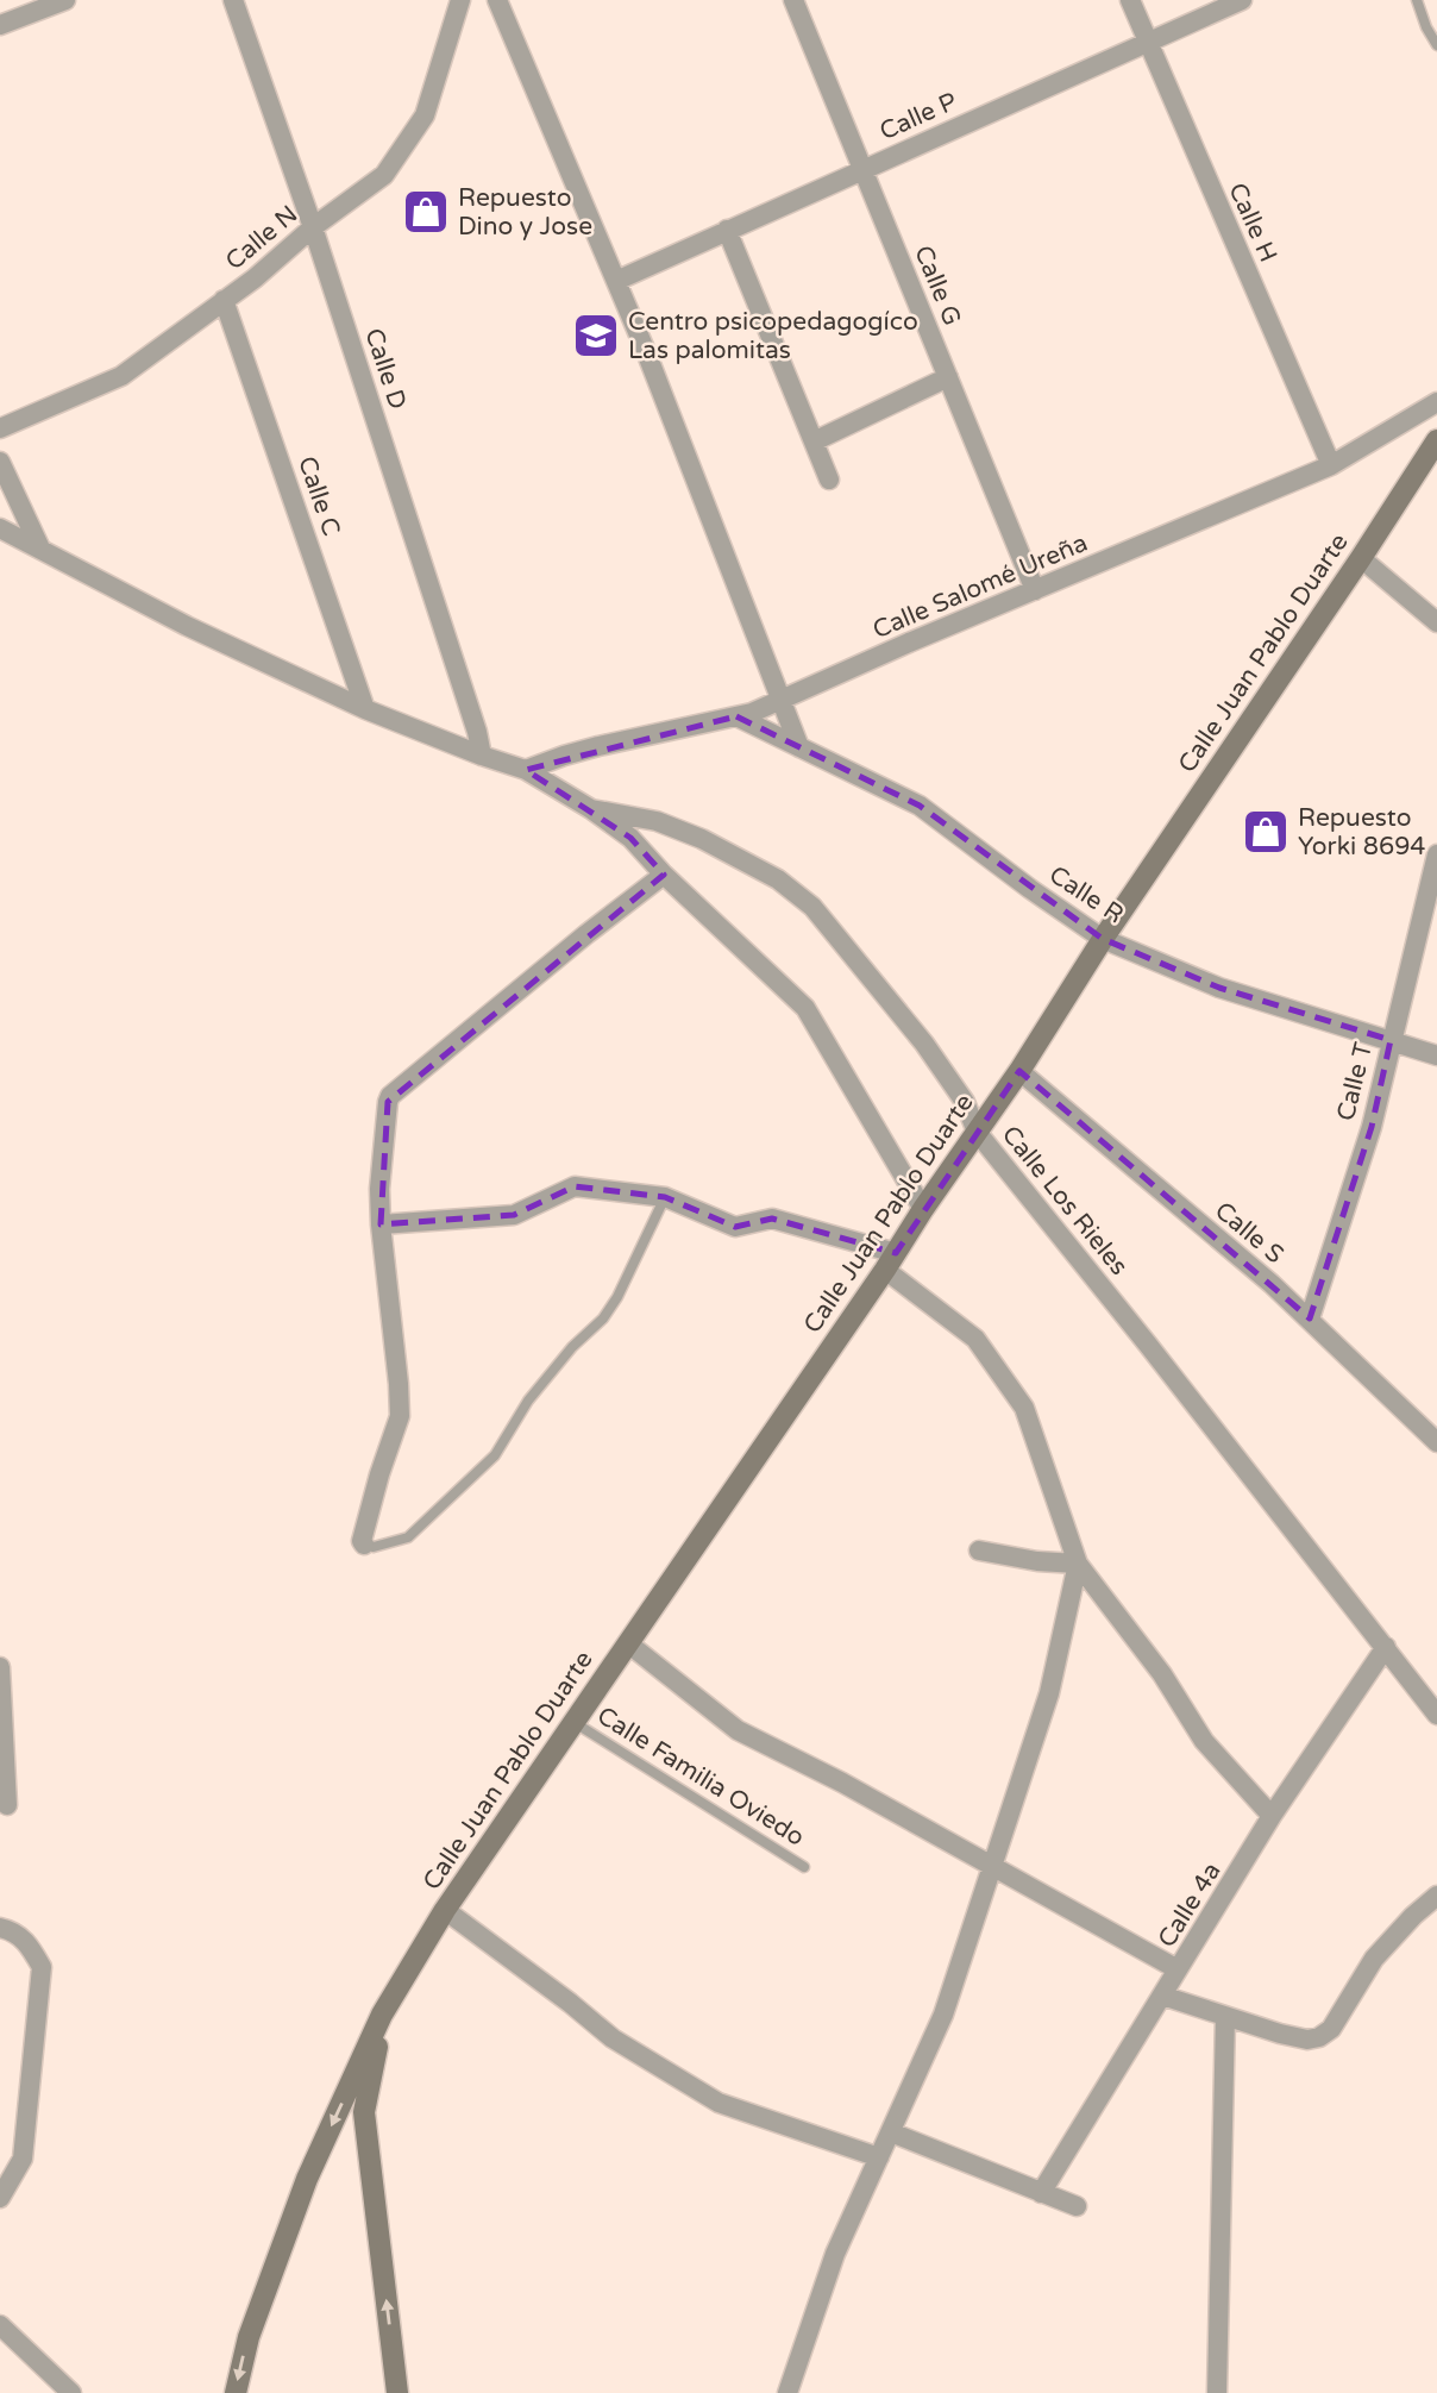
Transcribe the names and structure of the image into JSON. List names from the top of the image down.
{
  "streets": {
    "street": [
      "Calle P",
      "Calle H",
      "Calle N",
      "Calle G",
      "Calle D",
      "Calle C",
      "Calle Salomé Ureña",
      "Calle Juan Pablo Duarte",
      "Calle R",
      "Calle T",
      "Calle Los Rieles",
      "Calle S",
      "Calle 4a"
    ],
    "lane": ["Calle Familia Oviedo"]
  },
  "crossings": [
    ["Calle P", "Calle H"],
    ["Calle P", "Calle G"],
    ["Calle H", "Calle Salomé Ureña"],
    ["Calle N", "Calle D"],
    ["Calle N", "Calle C"],
    ["Calle G", "Calle Salomé Ureña"],
    ["Calle Salomé Ureña", "Calle R"],
    ["Calle Juan Pablo Duarte", "Calle R"],
    ["Calle Juan Pablo Duarte", "Calle Los Rieles"],
    ["Calle Juan Pablo Duarte", "Calle S"],
    ["Calle Juan Pablo Duarte", "Calle Familia Oviedo"],
    ["Calle R", "Calle T"],
    ["Calle T", "Calle S"],
    ["Calle Los Rieles", "Calle 4a"]
  ],
  "places": {
    "shop": ["Repuesto Dino y Jose", "Repuesto Yorki 8694"],
    "school or university": ["Centro psicopedagogíco Las palomitas"]
  }
}
